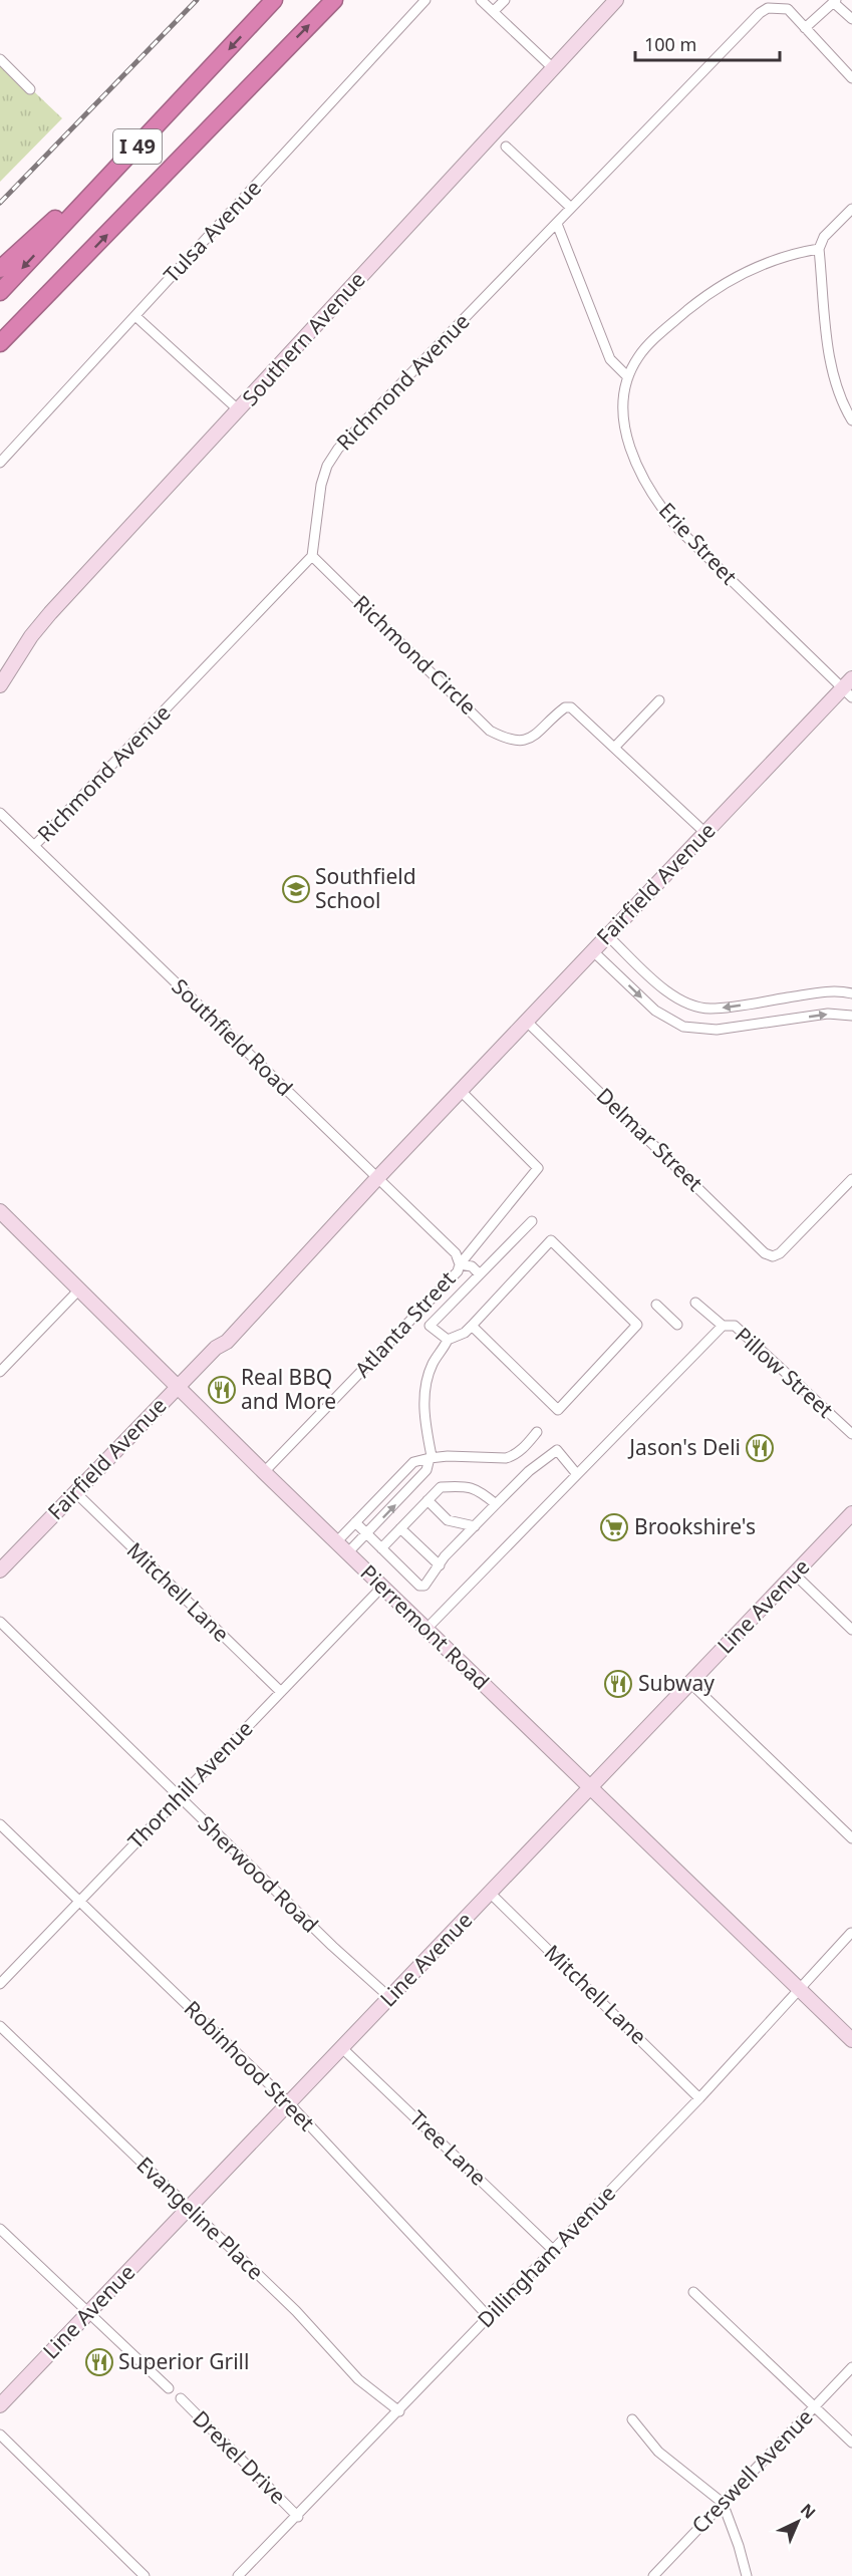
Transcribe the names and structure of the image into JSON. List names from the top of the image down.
{
  "streets": {
    "highway": ["I 49"],
    "main road": [
      "Southern Avenue",
      "Fairfield Avenue",
      "Line Avenue",
      "Pierremont Road"
    ],
    "street": [
      "Tulsa Avenue",
      "Richmond Avenue",
      "Erie Street",
      "Richmond Circle",
      "Southfield Road",
      "Delmar Street",
      "Atlanta Street",
      "Pillow Street",
      "Mitchell Lane",
      "Thornhill Avenue",
      "Sherwood Road",
      "Robinhood Street",
      "Tree Lane",
      "Evangeline Place",
      "Dillingham Avenue",
      "Drexel Drive",
      "Creswell Avenue"
    ]
  },
  "crossings": [
    ["Richmond Avenue", "Richmond Circle"],
    ["Richmond Avenue", "Southfield Road"],
    ["Erie Street", "Fairfield Avenue"],
    ["Fairfield Avenue", "Southfield Road"],
    ["Fairfield Avenue", "Delmar Street"],
    ["Fairfield Avenue", "Atlanta Street"],
    ["Fairfield Avenue", "Mitchell Lane"],
    ["Fairfield Avenue", "Pierremont Road"],
    ["Southfield Road", "Atlanta Street"],
    ["Atlanta Street", "Pierremont Road"],
    ["Mitchell Lane", "Line Avenue"],
    ["Mitchell Lane", "Thornhill Avenue"],
    ["Mitchell Lane", "Dillingham Avenue"],
    ["Line Avenue", "Pierremont Road"],
    ["Line Avenue", "Sherwood Road"],
    ["Line Avenue", "Robinhood Street"],
    ["Line Avenue", "Tree Lane"],
    ["Line Avenue", "Evangeline Place"],
    ["Pierremont Road", "Thornhill Avenue"],
    ["Pierremont Road", "Dillingham Avenue"],
    ["Thornhill Avenue", "Sherwood Road"],
    ["Thornhill Avenue", "Robinhood Street"],
    ["Robinhood Street", "Dillingham Avenue"],
    ["Tree Lane", "Dillingham Avenue"],
    ["Evangeline Place", "Dillingham Avenue"],
    ["Dillingham Avenue", "Drexel Drive"]
  ],
  "places": {
    "school or university": ["Southfield School"],
    "restaurant": [
      "Real BBQ and More",
      "Jason's Deli",
      "Subway",
      "Superior Grill"
    ],
    "supermarket": ["Brookshire's"]
  },
  "scale_bar": "100 m",
  "north": "top right"
}
